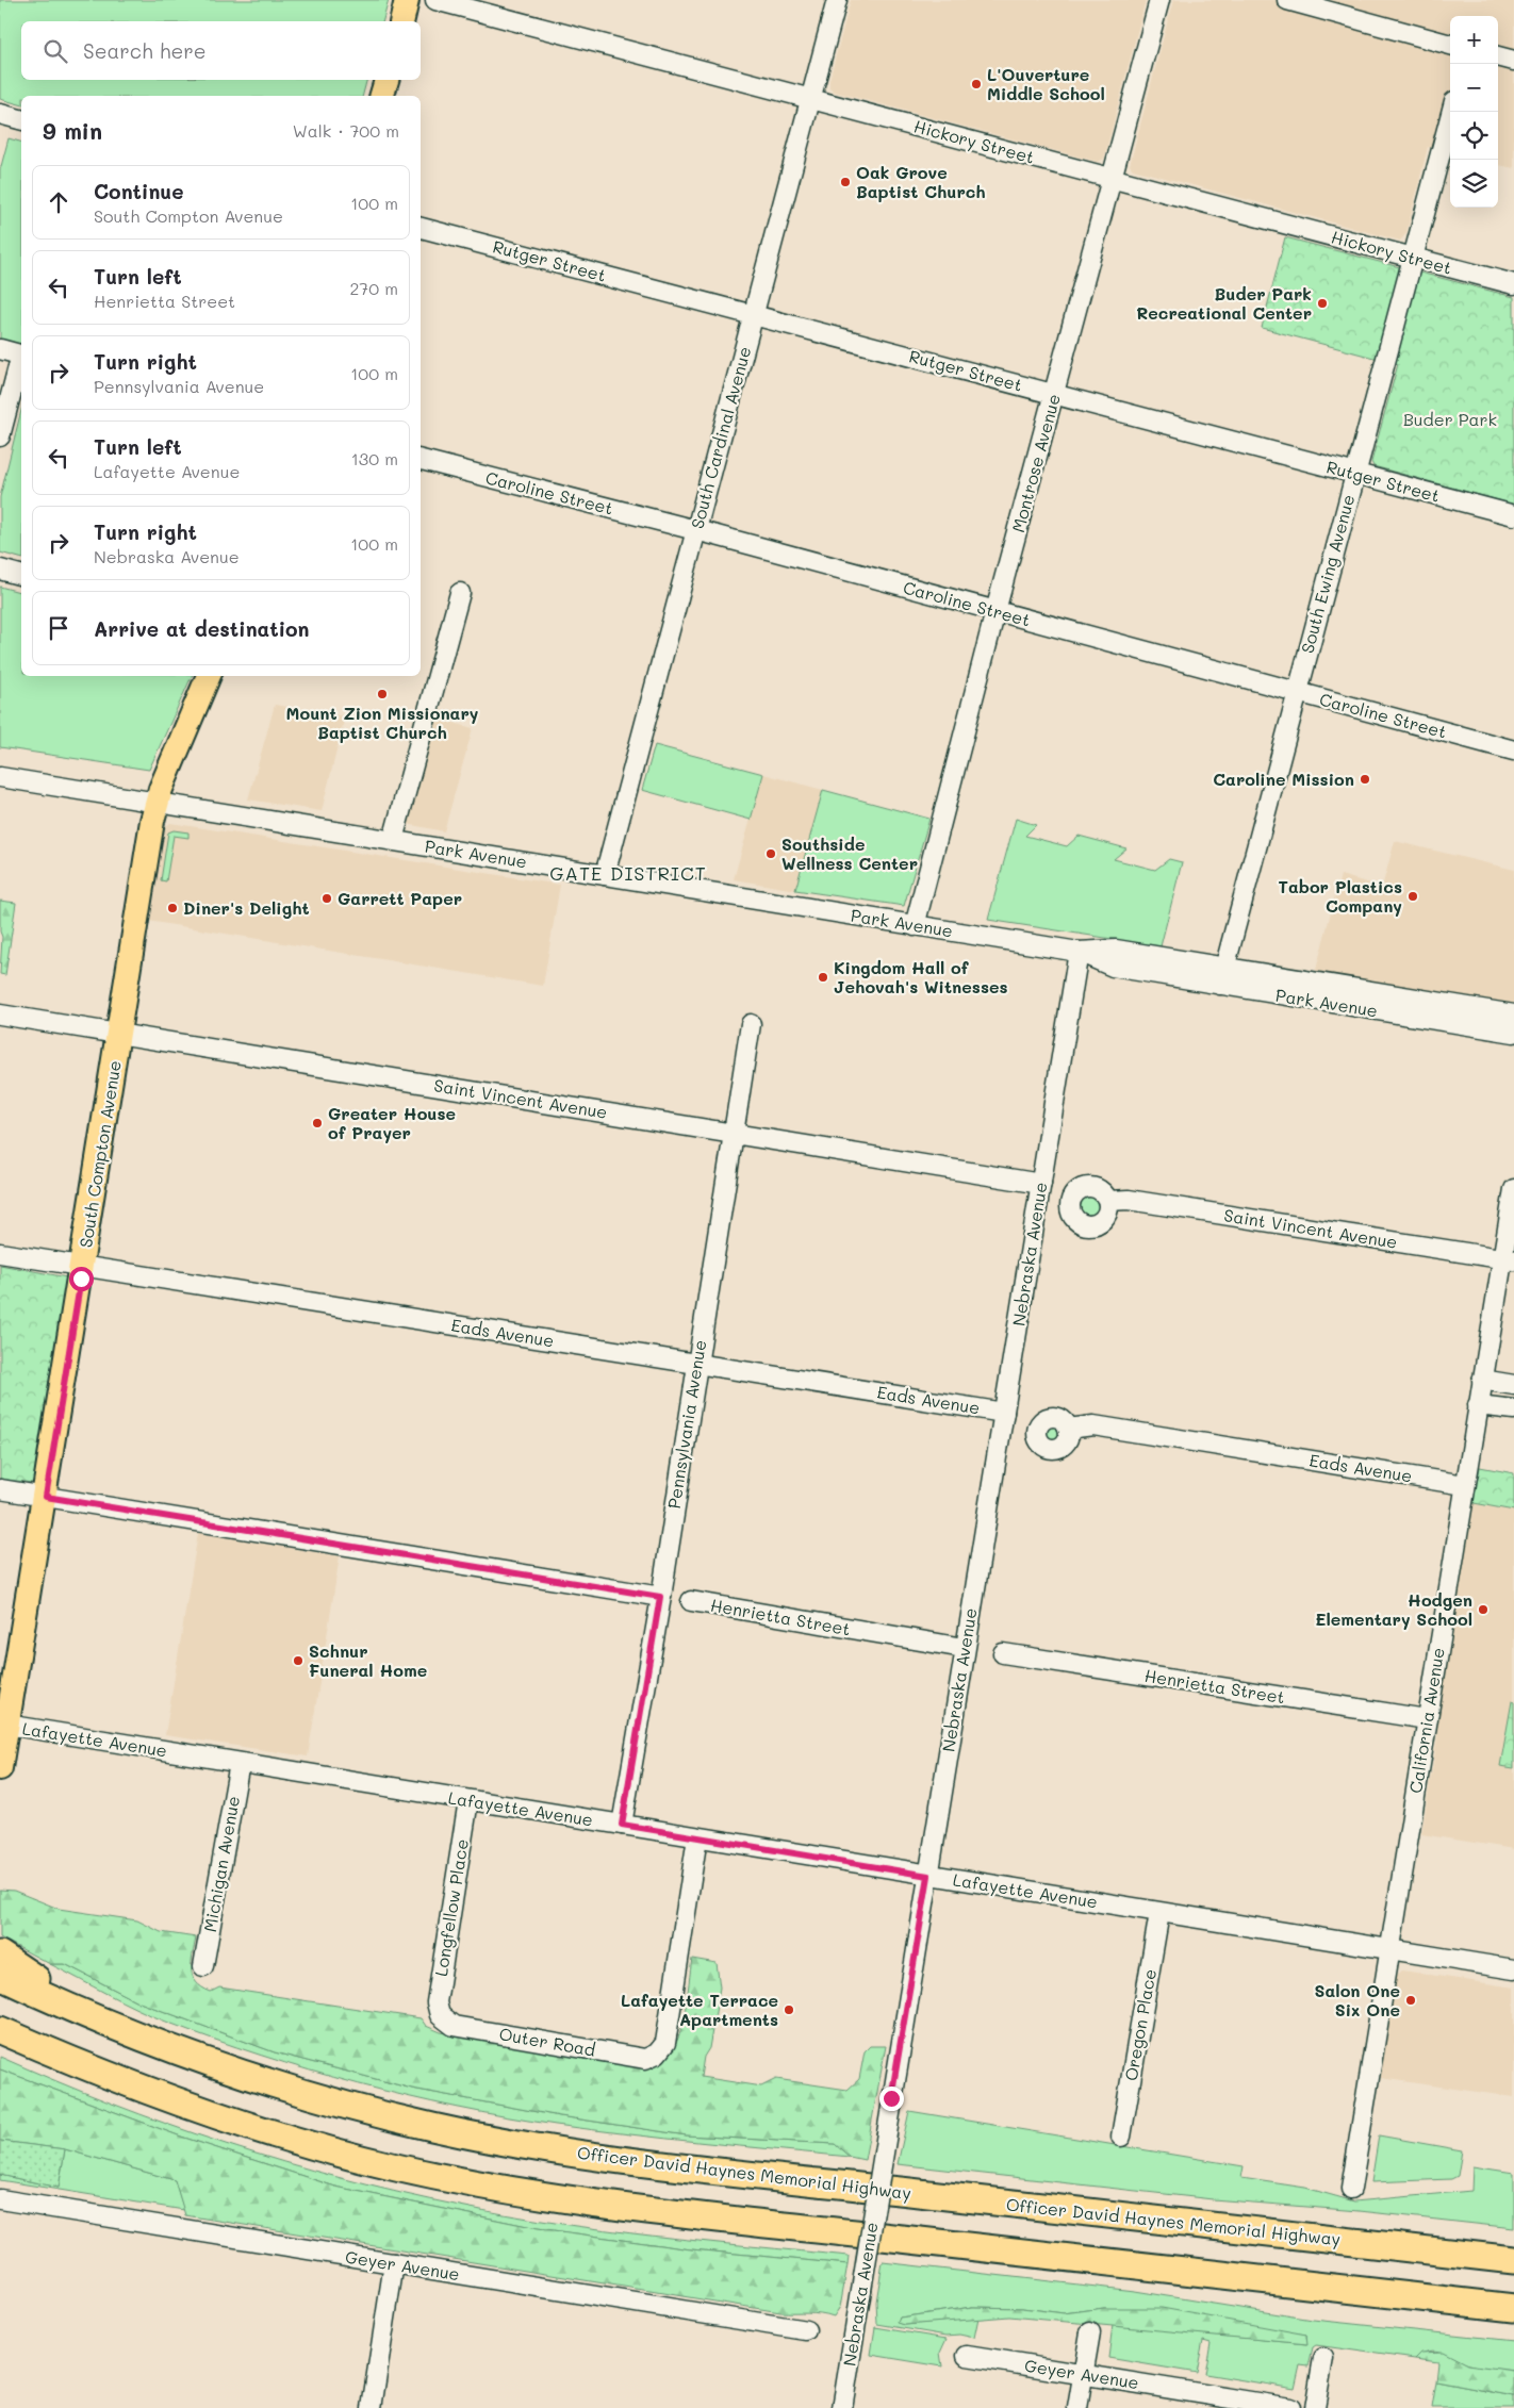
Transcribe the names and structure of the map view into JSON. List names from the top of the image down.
{
  "streets": {
    "highway": ["Officer David Haynes Memorial Highway"],
    "main road": ["South Compton Avenue"],
    "street": [
      "Hickory Street",
      "Rutger Street",
      "South Cardinal Avenue",
      "Montrose Avenue",
      "Caroline Street",
      "South Ewing Avenue",
      "Park Avenue",
      "Saint Vincent Avenue",
      "Nebraska Avenue",
      "Eads Avenue",
      "Pennsylvania Avenue",
      "Henrietta Street",
      "California Avenue",
      "Lafayette Avenue",
      "Michigan Avenue",
      "Longfellow Place",
      "Oregon Place",
      "Outer Road",
      "Geyer Avenue"
    ]
  },
  "crossings": [
    ["Hickory Street", "South Cardinal Avenue"],
    ["Hickory Street", "Montrose Avenue"],
    ["Hickory Street", "South Ewing Avenue"],
    ["Rutger Street", "South Cardinal Avenue"],
    ["Rutger Street", "Montrose Avenue"],
    ["Rutger Street", "South Ewing Avenue"],
    ["South Cardinal Avenue", "Caroline Street"],
    ["South Cardinal Avenue", "Park Avenue"],
    ["Montrose Avenue", "Caroline Street"],
    ["Montrose Avenue", "Park Avenue"],
    ["Caroline Street", "South Ewing Avenue"],
    ["South Ewing Avenue", "Park Avenue"],
    ["Park Avenue", "South Compton Avenue"],
    ["Park Avenue", "Nebraska Avenue"],
    ["Saint Vincent Avenue", "South Compton Avenue"],
    ["Saint Vincent Avenue", "Nebraska Avenue"],
    ["Saint Vincent Avenue", "Pennsylvania Avenue"],
    ["Saint Vincent Avenue", "California Avenue"],
    ["South Compton Avenue", "Eads Avenue"],
    ["South Compton Avenue", "Lafayette Avenue"],
    ["Nebraska Avenue", "Eads Avenue"],
    ["Nebraska Avenue", "Henrietta Street"],
    ["Nebraska Avenue", "Lafayette Avenue"],
    ["Eads Avenue", "Pennsylvania Avenue"],
    ["Eads Avenue", "California Avenue"],
    ["Pennsylvania Avenue", "Lafayette Avenue"],
    ["Henrietta Street", "California Avenue"],
    ["California Avenue", "Lafayette Avenue"],
    ["Lafayette Avenue", "Michigan Avenue"],
    ["Lafayette Avenue", "Longfellow Place"],
    ["Lafayette Avenue", "Oregon Place"],
    ["Lafayette Avenue", "Outer Road"],
    ["Longfellow Place", "Outer Road"]
  ],
  "districts": ["GATE DISTRICT"],
  "parks": ["Buder Park"],
  "places": [
    "L'Ouverture Middle School",
    "Oak Grove Baptist Church",
    "Buder Park Recreational Center",
    "Mount Zion Missionary Baptist Church",
    "Caroline Mission",
    "Southside Wellness Center",
    "Tabor Plastics Company",
    "Garrett Paper",
    "Diner's Delight",
    "Kingdom Hall of Jehovah's Witnesses",
    "Greater House of Prayer",
    "Hodgen Elementary School",
    "Schnur Funeral Home",
    "Salon One Six One",
    "Lafayette Terrace Apartments"
  ],
  "page": {
    "map_buttons": ["+", "−"],
    "search": "Search here",
    "heading": ["9 min", "Walk · 700 m"],
    "list": [
      ["Continue", "South Compton Avenue", "100 m"],
      ["Turn left", "Henrietta Street", "270 m"],
      ["Turn right", "Pennsylvania Avenue", "100 m"],
      ["Turn left", "Lafayette Avenue", "130 m"],
      ["Turn right", "Nebraska Avenue", "100 m"],
      "Arrive at destination"
    ]
  }
}
